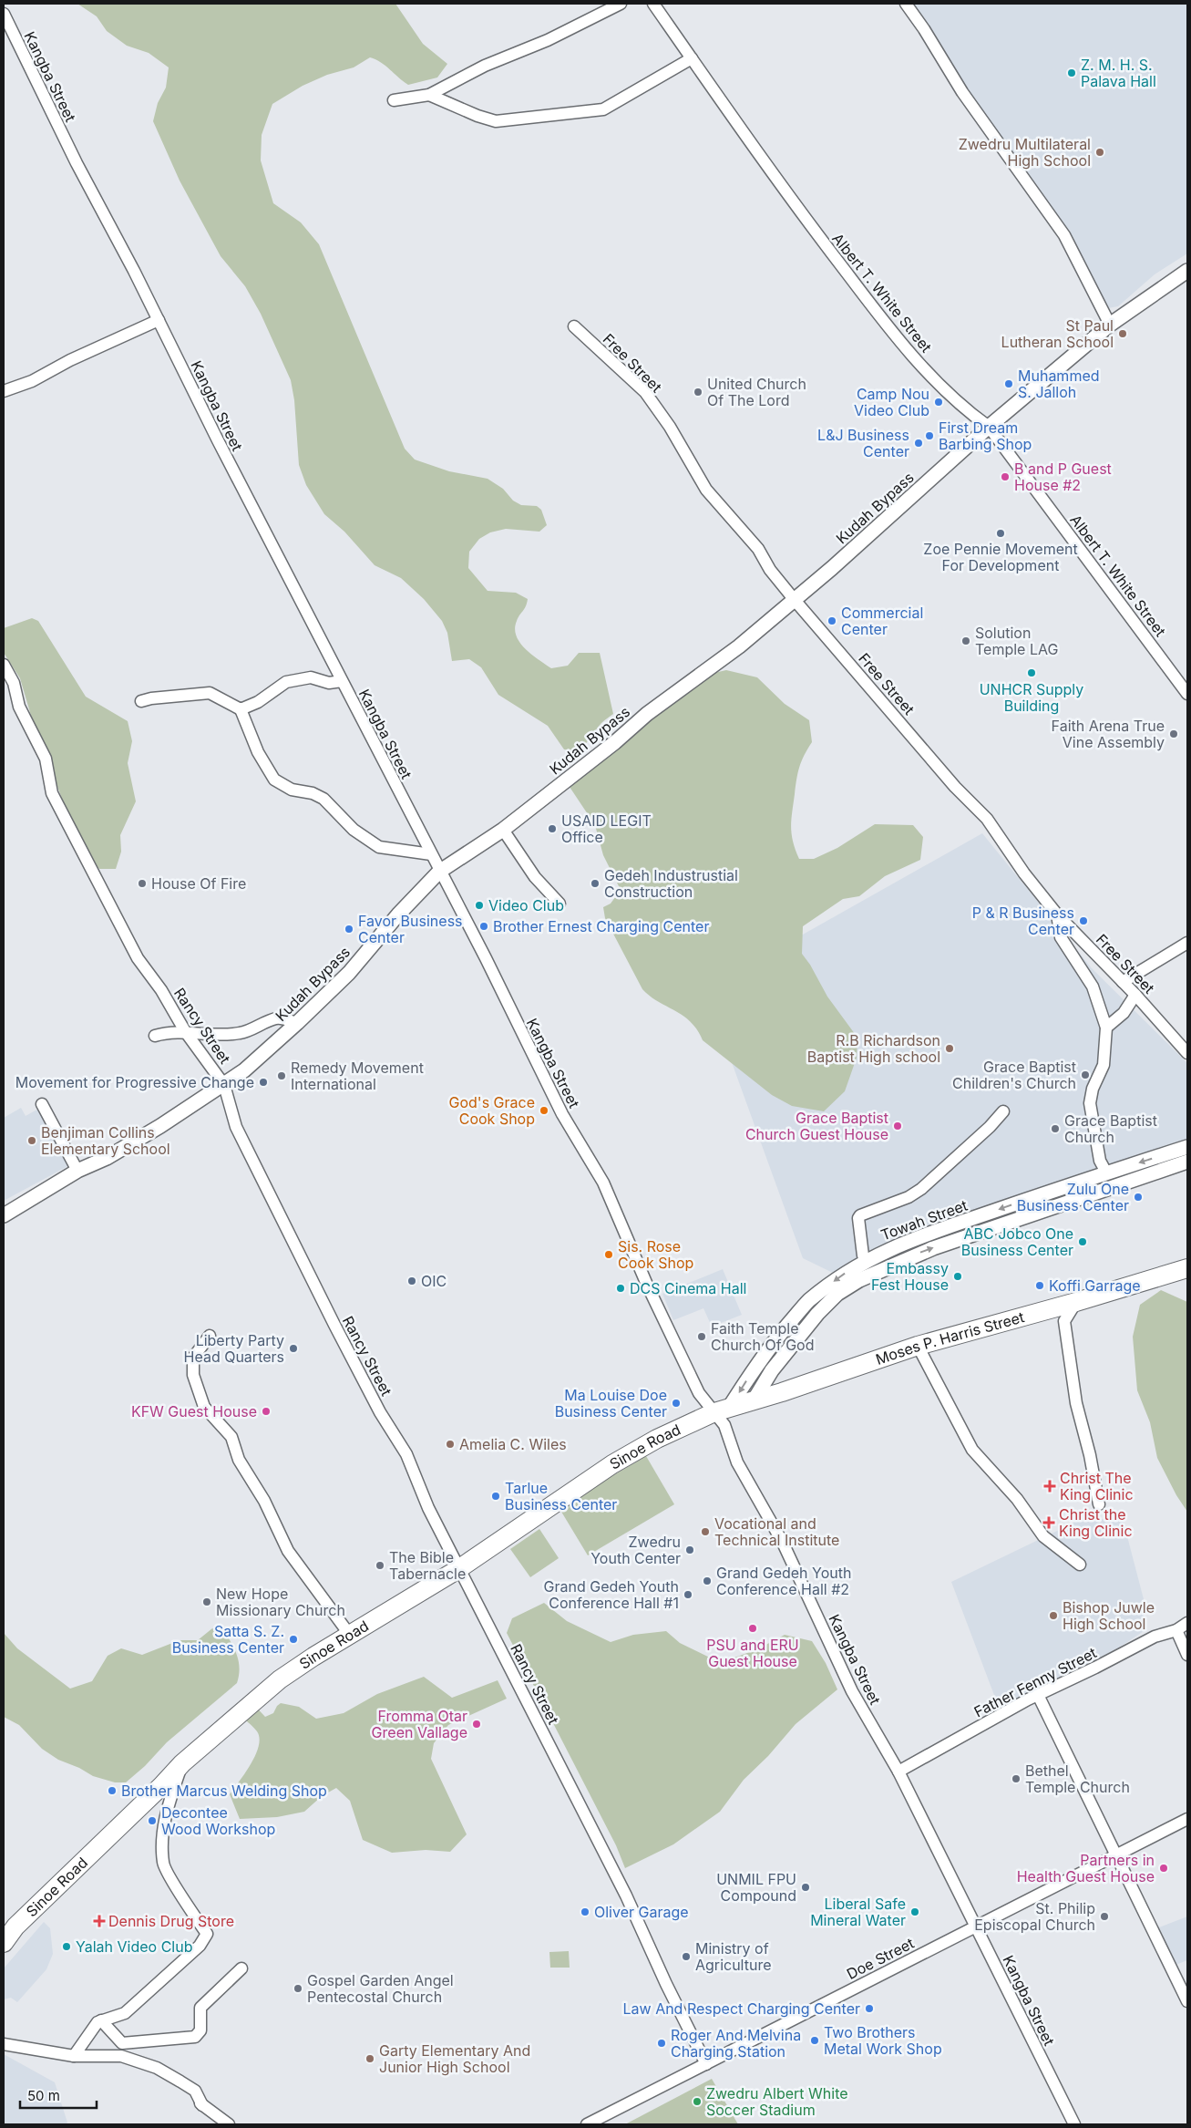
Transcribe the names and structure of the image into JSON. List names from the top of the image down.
{
  "streets": {
    "highway": ["Moses P. Harris Street", "Sinoe Road"],
    "street": [
      "Kangba Street",
      "Albert T. White Street",
      "Free Street",
      "Kudah Bypass",
      "Rancy Street",
      "Towah Street",
      "Father Fenny Street",
      "Doe Street"
    ]
  },
  "crossings": [
    ["Kangba Street", "Kudah Bypass"],
    ["Kangba Street", "Towah Street"],
    ["Kangba Street", "Moses P. Harris Street"],
    ["Kangba Street", "Sinoe Road"],
    ["Kangba Street", "Father Fenny Street"],
    ["Kangba Street", "Doe Street"],
    ["Albert T. White Street", "Kudah Bypass"],
    ["Free Street", "Kudah Bypass"],
    ["Kudah Bypass", "Rancy Street"],
    ["Rancy Street", "Sinoe Road"],
    ["Rancy Street", "Doe Street"],
    ["Towah Street", "Moses P. Harris Street"],
    ["Towah Street", "Sinoe Road"],
    ["Moses P. Harris Street", "Sinoe Road"]
  ],
  "places": {
    "other": [
      "Z. M. H. S. Palava Hall",
      "Zwedru Multilateral High School",
      "St Paul Lutheran School",
      "Muhammed S. Jalloh",
      "United Church Of The Lord",
      "Camp Nou Video Club",
      "First Dream Barbing Shop",
      "L&J Business Center",
      "B and P Guest House #2",
      "Zoe Pennie Movement For Development",
      "Commercial Center",
      "Solution Temple LAG",
      "UNHCR Supply Building",
      "Faith Arena True Vine Assembly",
      "USAID LEGIT Office",
      "House Of Fire",
      "Gedeh Industrustial Construction",
      "Video Club",
      "P & R Business Center",
      "Brother Ernest Charging Center",
      "Favor Business Center",
      "R.B Richardson Baptist High school",
      "Grace Baptist Children's Church",
      "Remedy Movement International",
      "Movement for Progressive Change",
      "God's Grace Cook Shop",
      "Grace Baptist Church Guest House",
      "Grace Baptist Church",
      "Benjiman Collins Elementary School",
      "Zulu One Business Center",
      "ABC Jobco One Business Center",
      "Sis. Rose Cook Shop",
      "Embassy Fest House",
      "OIC",
      "Koffi Garrage",
      "DCS Cinema Hall",
      "Faith Temple Church Of God",
      "Liberty Party Head Quarters",
      "Ma Louise Doe Business Center",
      "KFW Guest House",
      "Amelia C. Wiles",
      "Tarlue Business Center",
      "Vocational and Technical Institute",
      "Zwedru Youth Center",
      "The Bible Tabernacle",
      "Grand Gedeh Youth Conference Hall #2",
      "Grand Gedeh Youth Conference Hall #1",
      "New Hope Missionary Church",
      "Bishop Juwle High School",
      "PSU and ERU Guest House",
      "Satta S. Z. Business Center",
      "Fromma Otar Green Vallage",
      "Bethel Temple Church",
      "Brother Marcus Welding Shop",
      "Decontee Wood Workshop",
      "Partners in Health Guest House",
      "UNMIL FPU Compound",
      "Oliver Garage",
      "Liberal Safe Mineral Water",
      "St. Philip Episcopal Church",
      "Yalah Video Club",
      "Ministry of Agriculture",
      "Gospel Garden Angel Pentecostal Church",
      "Law And Respect Charging Center",
      "Two Brothers Metal Work Shop",
      "Roger And Melvina Charging Station",
      "Garty Elementary And Junior High School",
      "Zwedru Albert White Soccer Stadium"
    ],
    "health": ["Christ The King Clinic", "Christ the King Clinic", "Dennis Drug Store"]
  },
  "scale_bar": "50 m"
}
